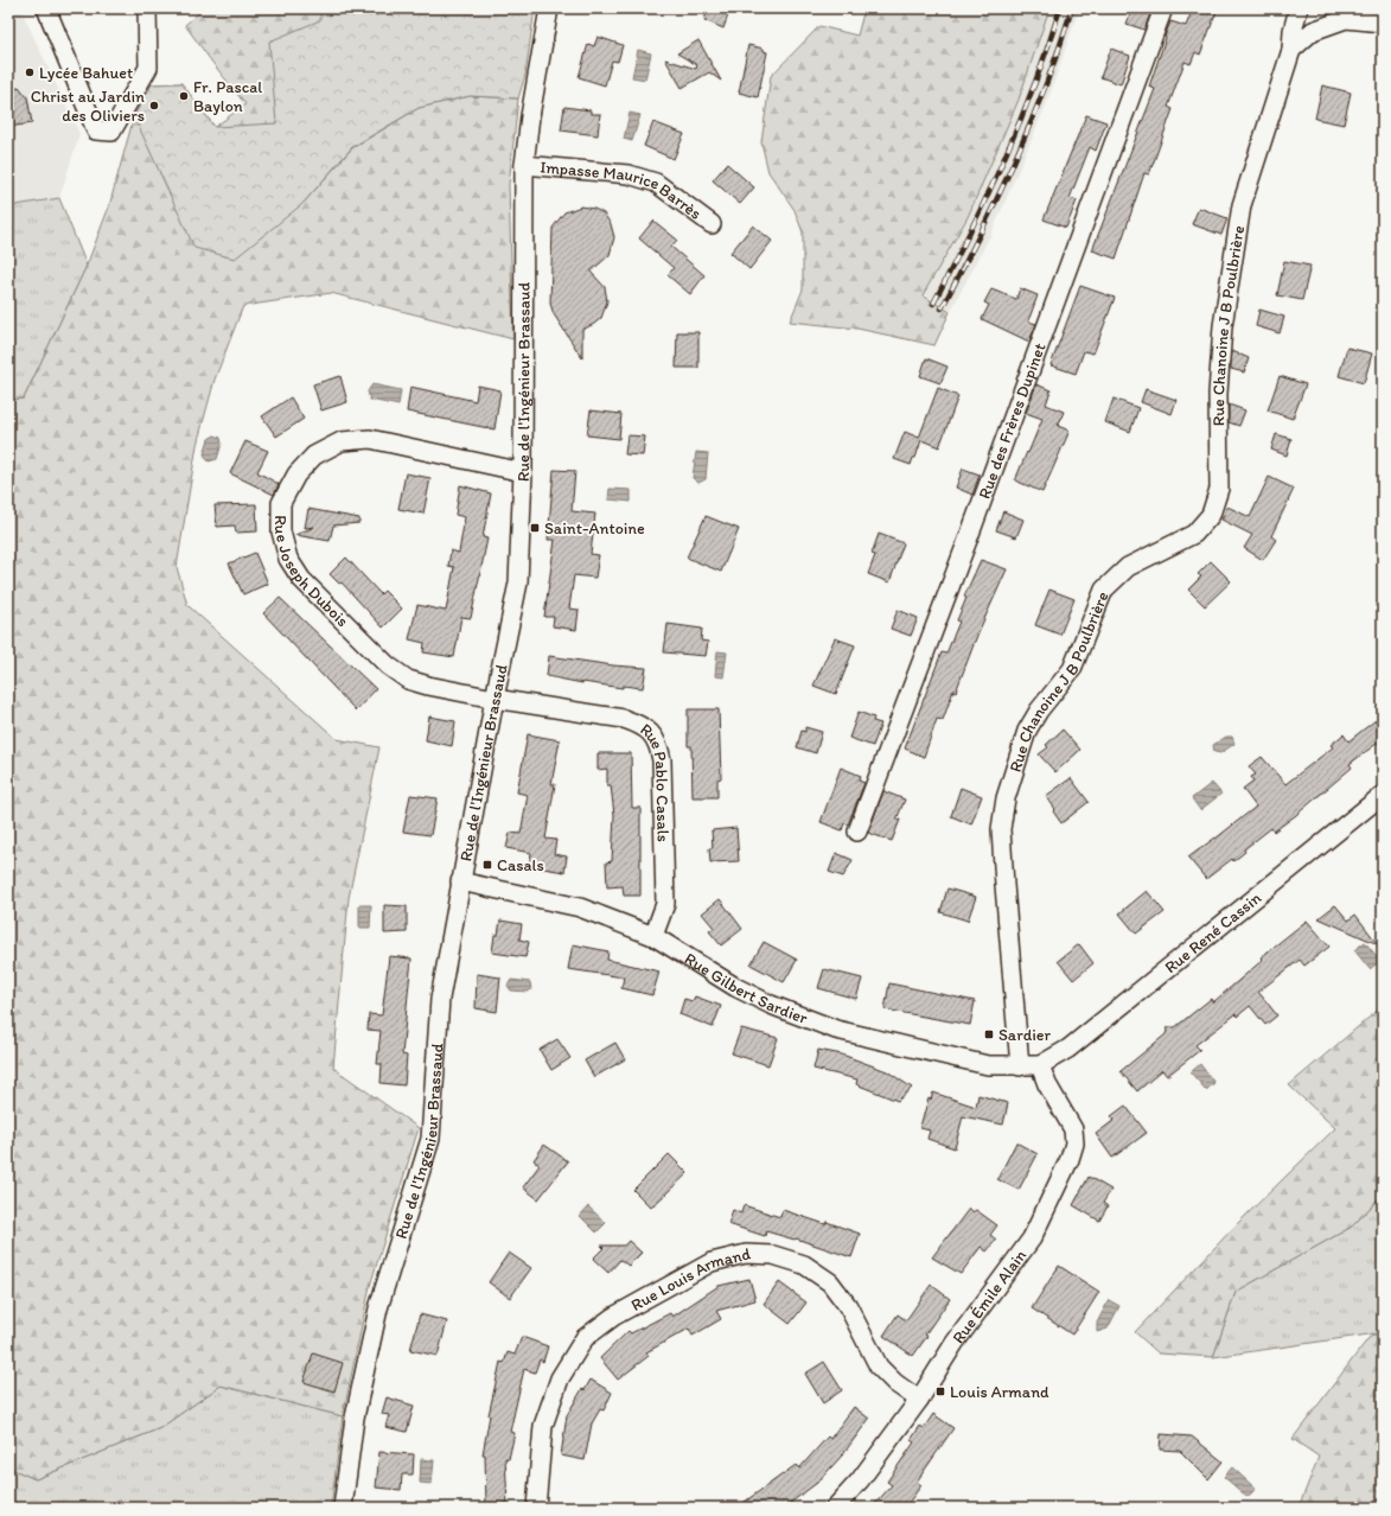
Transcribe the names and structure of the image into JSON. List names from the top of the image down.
{
  "streets": {
    "street": [
      "Impasse Maurice Barrès",
      "Rue Chanoine J B Poulbrière",
      "Rue de l'Ingénieur Brassaud",
      "Rue des Frères Dupinet",
      "Rue Joseph Dubois",
      "Rue Pablo Casals",
      "Rue René Cassin",
      "Rue Gilbert Sardier",
      "Rue Louis Armand",
      "Rue Émile Alain"
    ]
  },
  "crossings": [
    ["Impasse Maurice Barrès", "Rue de l'Ingénieur Brassaud"],
    ["Rue Chanoine J B Poulbrière", "Rue Gilbert Sardier"],
    ["Rue de l'Ingénieur Brassaud", "Rue Joseph Dubois"],
    ["Rue de l'Ingénieur Brassaud", "Rue Pablo Casals"],
    ["Rue de l'Ingénieur Brassaud", "Rue Gilbert Sardier"],
    ["Rue Joseph Dubois", "Rue Pablo Casals"],
    ["Rue Pablo Casals", "Rue Gilbert Sardier"],
    ["Rue René Cassin", "Rue Gilbert Sardier"],
    ["Rue René Cassin", "Rue Émile Alain"],
    ["Rue Gilbert Sardier", "Rue Émile Alain"],
    ["Rue Louis Armand", "Rue Émile Alain"]
  ],
  "places": {
    "other": ["Lycée Bahuet", "Fr. Pascal Baylon", "Christ au Jardin des Oliviers"],
    "transit": [
      "Saint-Antoine",
      "Casals",
      "Sardier",
      "Louis Armand"
    ]
  }
}
